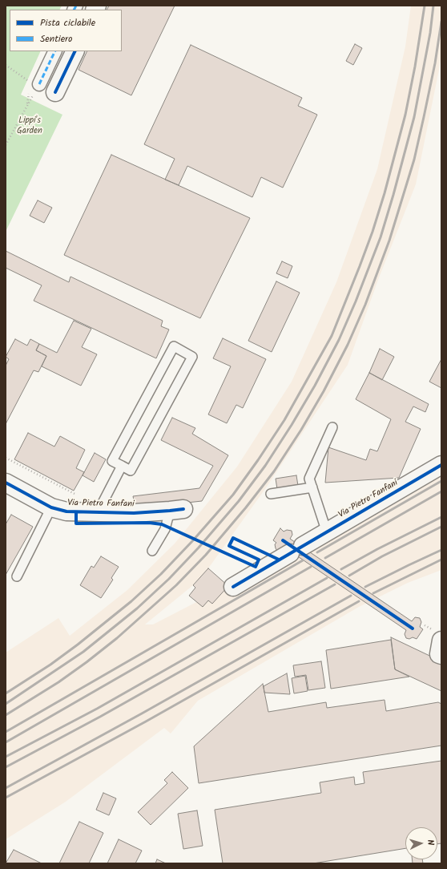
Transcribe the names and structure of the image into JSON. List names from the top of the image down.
{
  "streets": {
    "street": ["Via Pietro Fanfani"]
  },
  "parks": ["Lippi's Garden"],
  "legend": ["Pista ciclabile", "Sentiero"],
  "north": "right"
}
